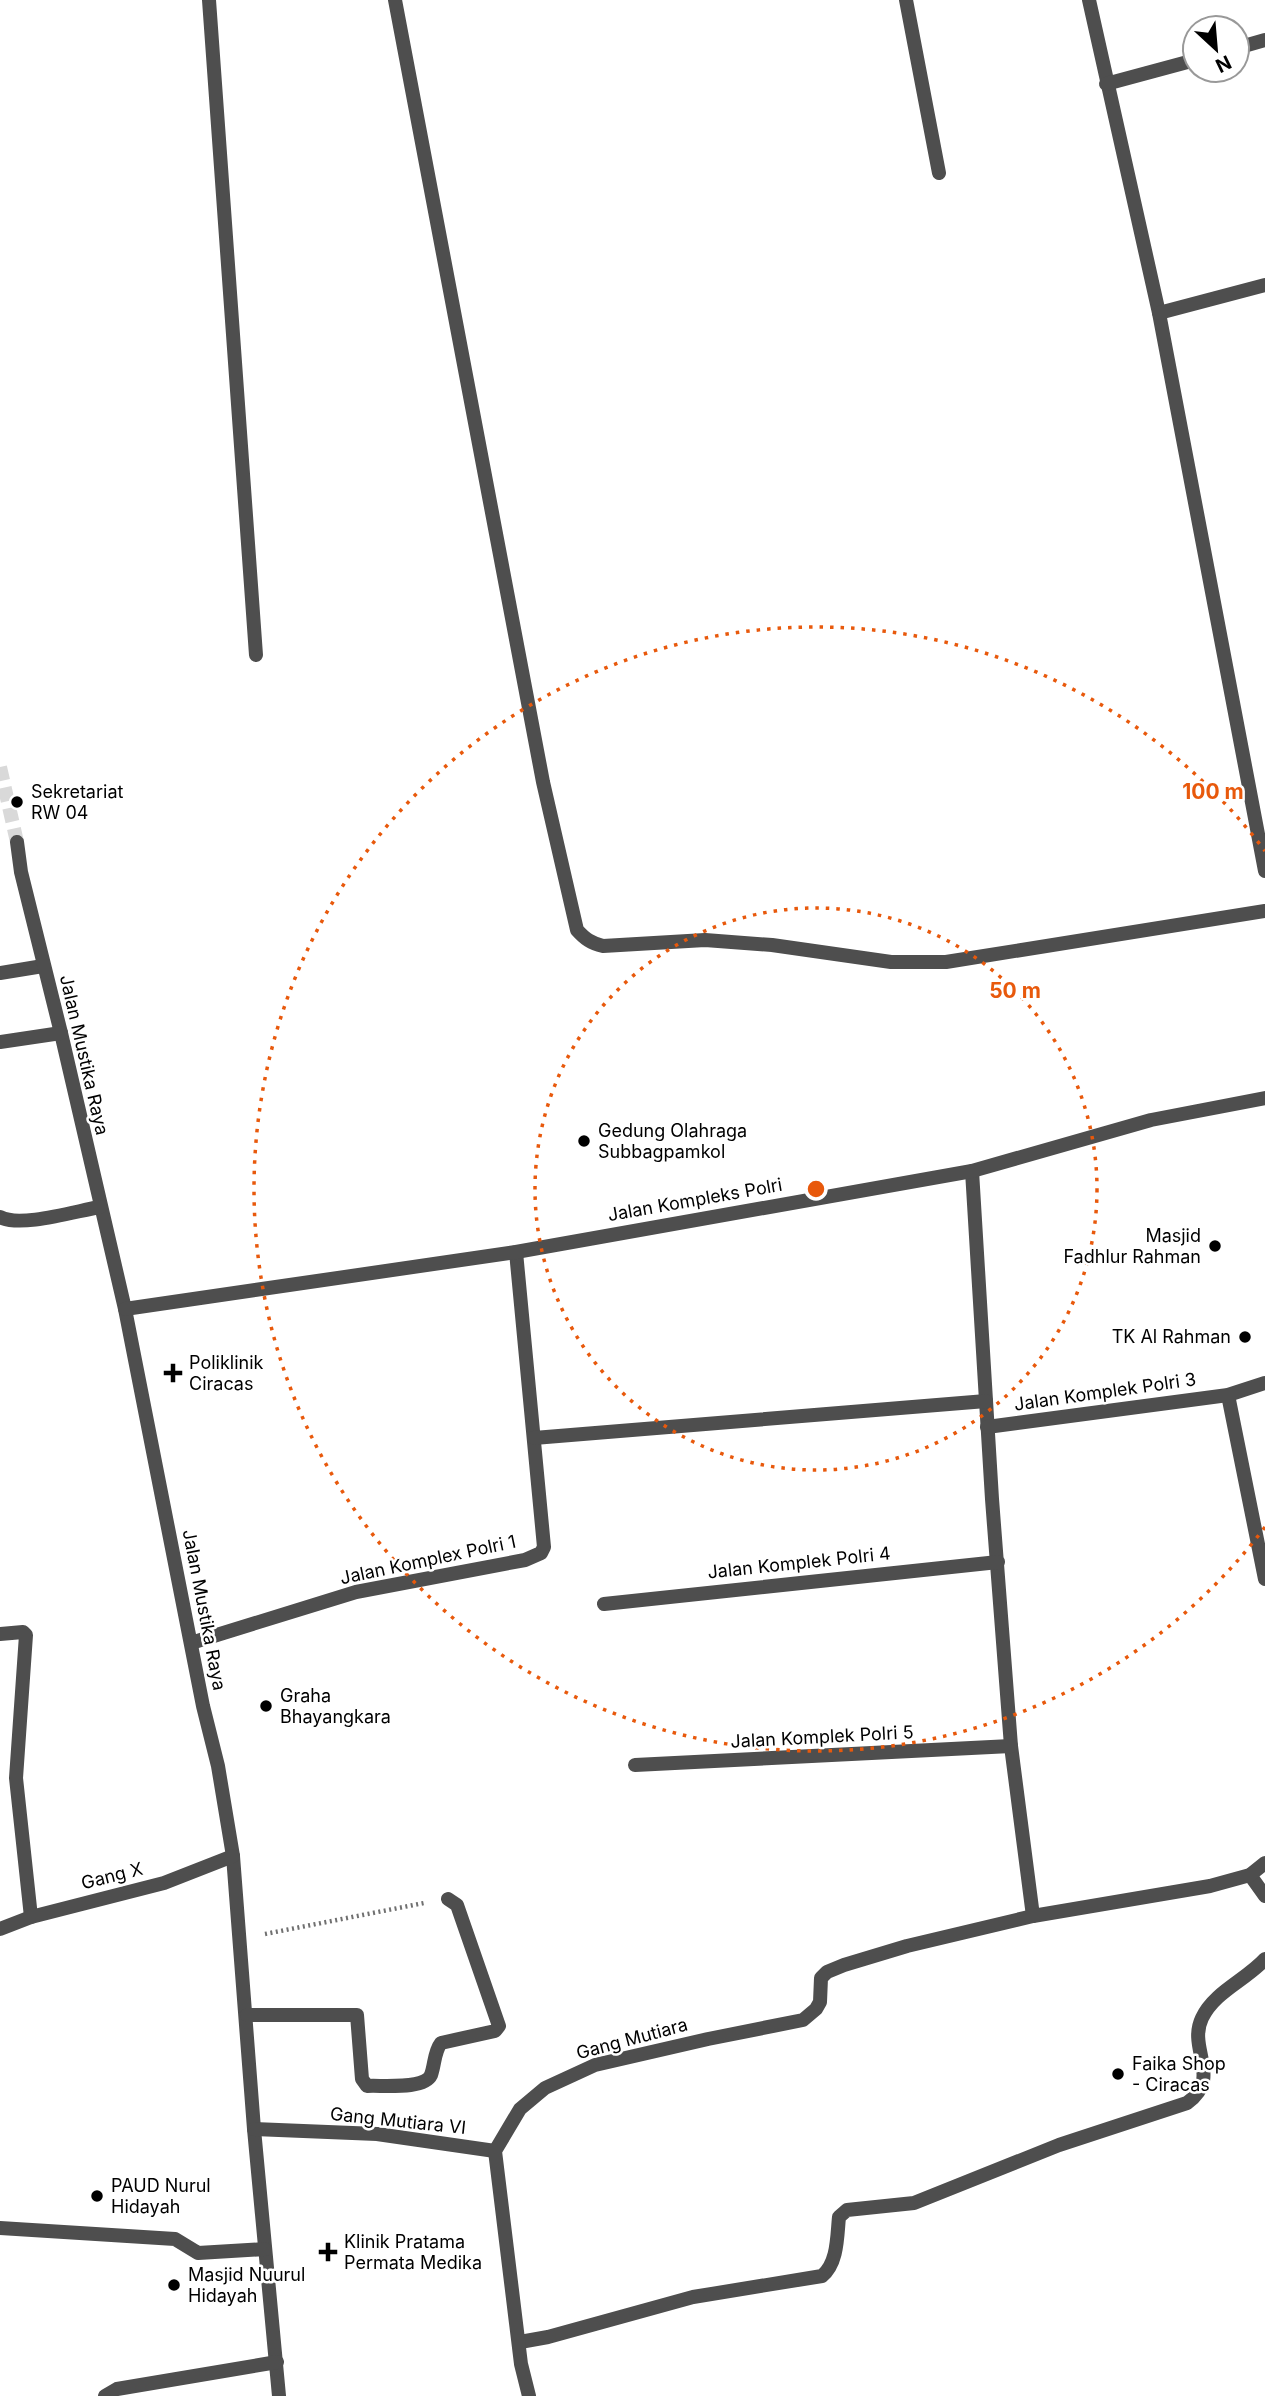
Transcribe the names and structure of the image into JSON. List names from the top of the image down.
{
  "streets": {
    "street": [
      "Jalan Mustika Raya",
      "Jalan Kompleks Polri",
      "Jalan Komplek Polri 3",
      "Jalan Komplex Polri 1",
      "Jalan Komplek Polri 4",
      "Jalan Komplek Polri 5",
      "Gang X",
      "Gang Mutiara",
      "Gang Mutiara VI"
    ]
  },
  "crossings": [
    ["Jalan Mustika Raya", "Jalan Kompleks Polri"],
    ["Jalan Mustika Raya", "Jalan Komplex Polri 1"],
    ["Jalan Mustika Raya", "Gang X"],
    ["Jalan Mustika Raya", "Gang Mutiara VI"],
    ["Jalan Kompleks Polri", "Jalan Komplex Polri 1"],
    ["Gang Mutiara", "Gang Mutiara VI"]
  ],
  "places": {
    "other": [
      "Sekretariat RW 04",
      "Gedung Olahraga Subbagpamkol",
      "Masjid Fadhlur Rahman",
      "TK Al Rahman",
      "Graha Bhayangkara",
      "Faika Shop - Ciracas",
      "PAUD Nurul Hidayah",
      "Masjid Nuurul Hidayah"
    ],
    "health": ["Poliklinik Ciracas", "Klinik Pratama Permata Medika"]
  },
  "north": "bottom right",
  "rings": ["100 m", "50 m"]
}
